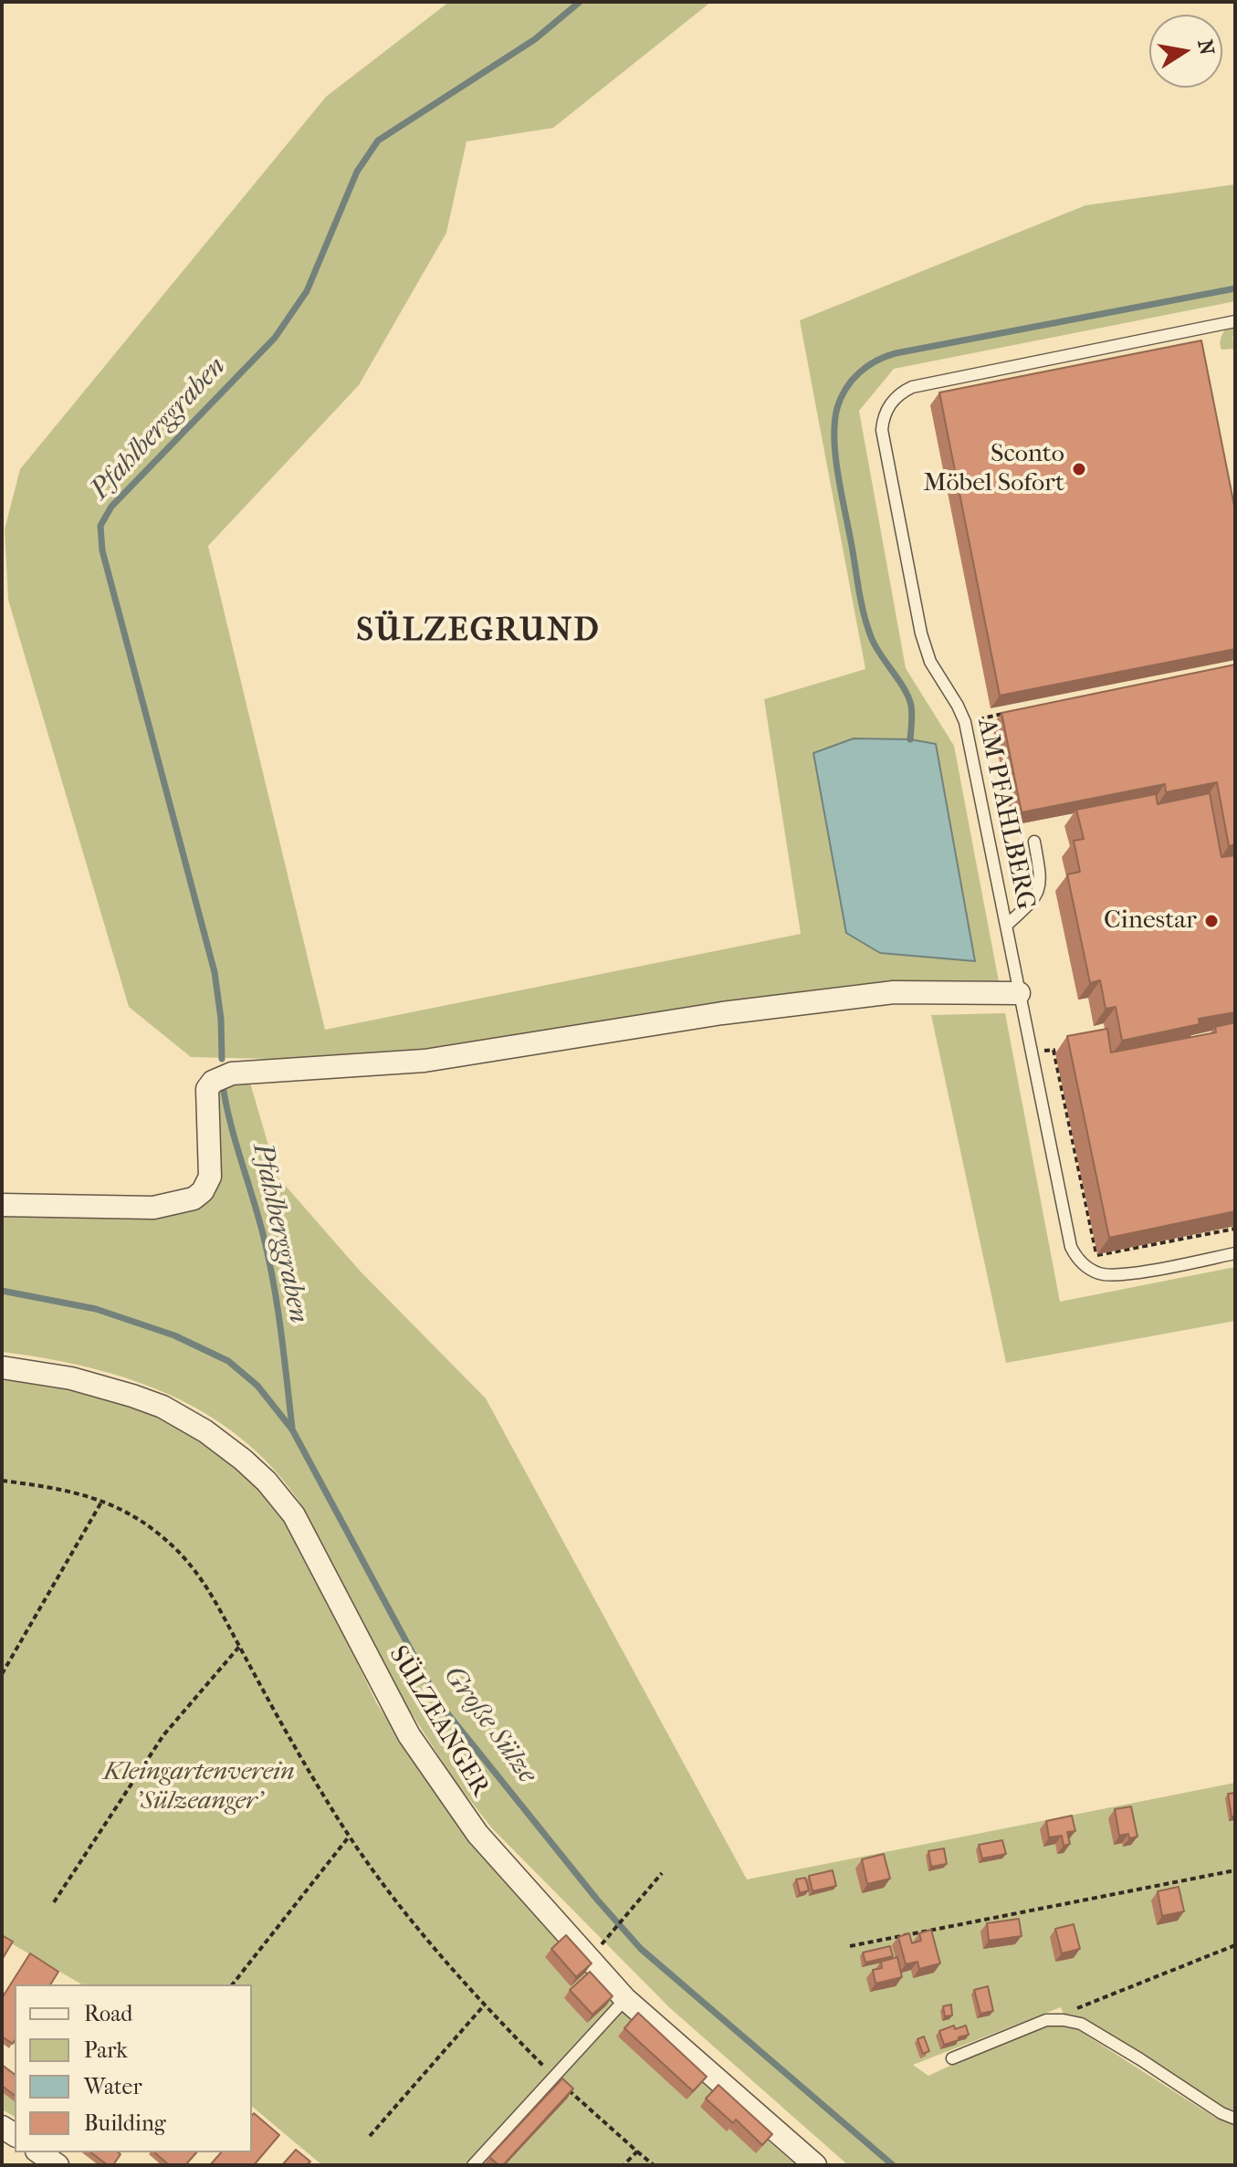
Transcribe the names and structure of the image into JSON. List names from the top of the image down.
{
  "streets": {
    "street": ["SÜLZEANGER"],
    "lane": ["AM PFAHLBERG"]
  },
  "districts": ["SÜLZEGRUND"],
  "water": ["Pfahlberggraben", "Große Sülze"],
  "parks": ["Kleingartenverein 'Sülzeanger'"],
  "places": ["Sconto Möbel Sofort", "Cinestar"],
  "legend": [
    "Road",
    "Park",
    "Water",
    "Building"
  ],
  "north": "right"
}
